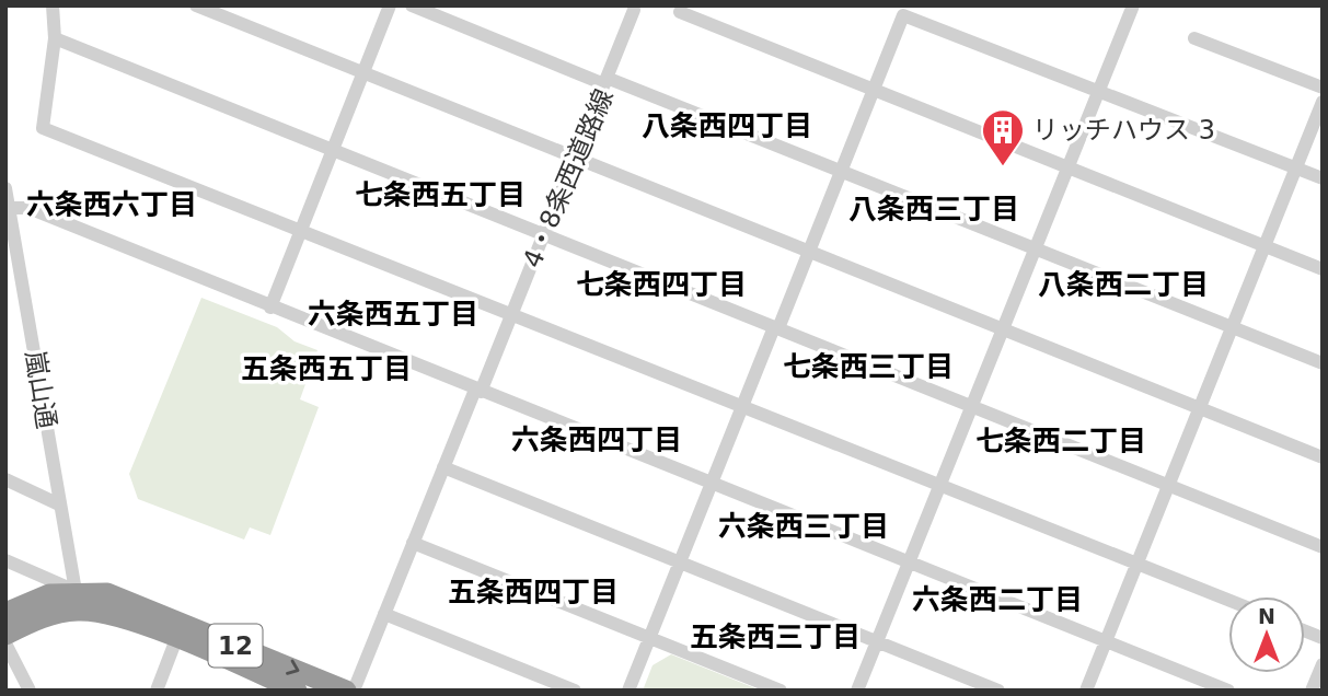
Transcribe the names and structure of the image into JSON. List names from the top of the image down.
{
  "streets": {
    "highway": ["12"],
    "street": ["4・8条西道路線", "嵐山通"]
  },
  "crossings": [
    ["嵐山通", "12"]
  ],
  "districts": [
    "八条西四丁目",
    "七条西五丁目",
    "六条西六丁目",
    "八条西三丁目",
    "七条西四丁目",
    "八条西二丁目",
    "六条西五丁目",
    "七条西三丁目",
    "五条西五丁目",
    "六条西四丁目",
    "七条西二丁目",
    "六条西三丁目",
    "五条西四丁目",
    "六条西二丁目",
    "五条西三丁目"
  ],
  "places": {
    "building": ["リッチハウス 3"]
  },
  "north": "top"
}
